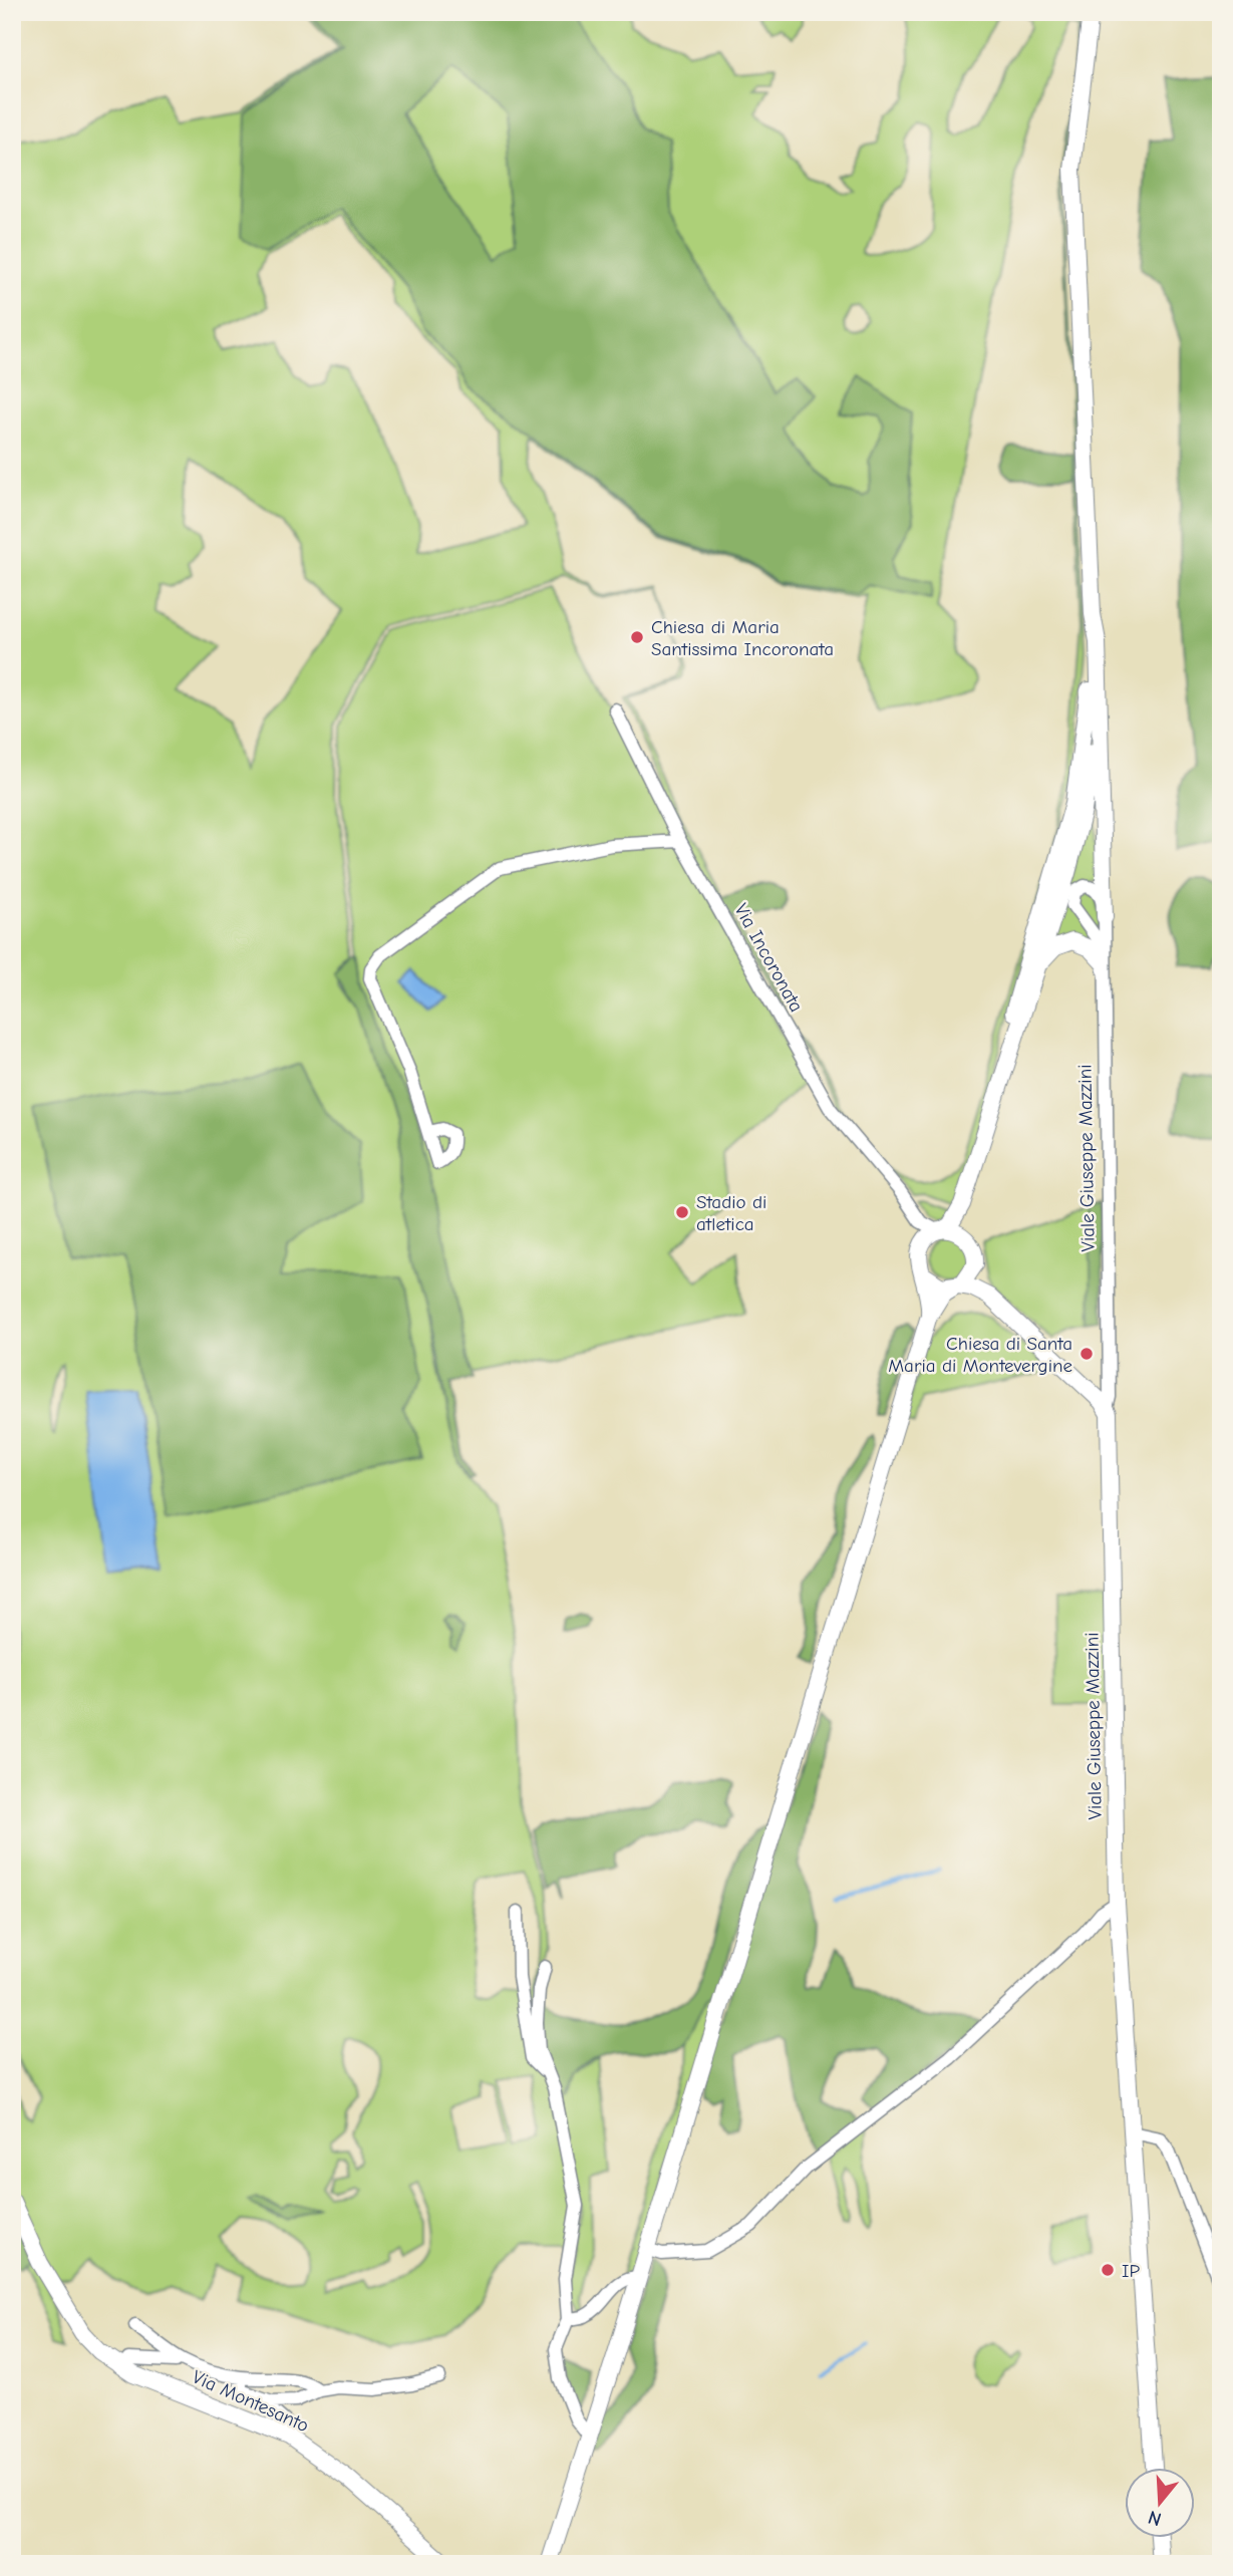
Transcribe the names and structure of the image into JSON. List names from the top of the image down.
{
  "streets": {
    "main road": ["Viale Giuseppe Mazzini", "Via Montesanto"],
    "street": ["Via Incoronata"]
  },
  "places": [
    "Chiesa di Maria Santissima Incoronata",
    "Stadio di atletica",
    "Chiesa di Santa Maria di Montevergine",
    "IP"
  ],
  "north": "bottom"
}
